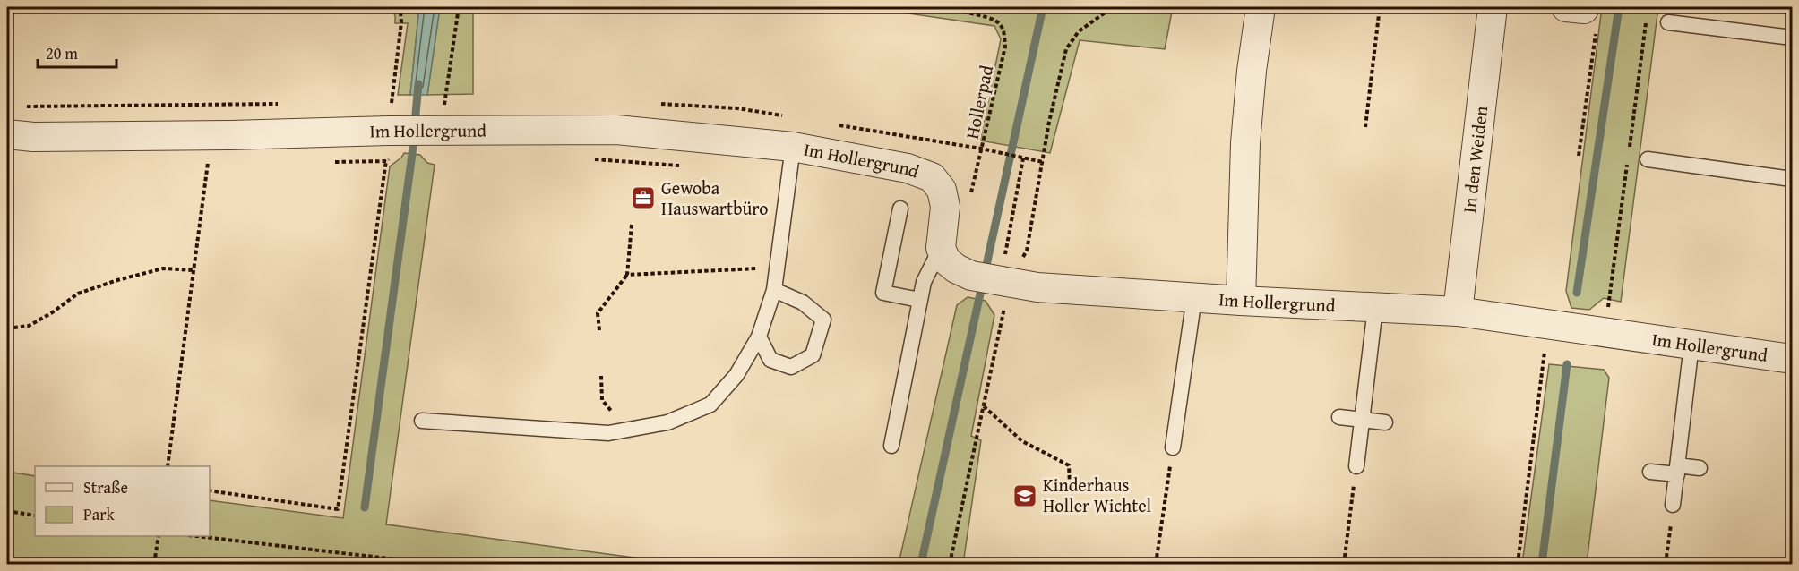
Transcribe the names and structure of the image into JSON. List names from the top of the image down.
{
  "streets": {
    "street": ["Im Hollergrund", "In den Weiden"],
    "path": ["Hollerpad"]
  },
  "crossings": [
    ["Im Hollergrund", "In den Weiden"]
  ],
  "places": {
    "office": ["Gewoba Hauswartbüro"],
    "school or university": ["Kinderhaus Holler Wichtel"]
  },
  "legend": ["Straße", "Park"],
  "scale_bar": "20 m"
}
